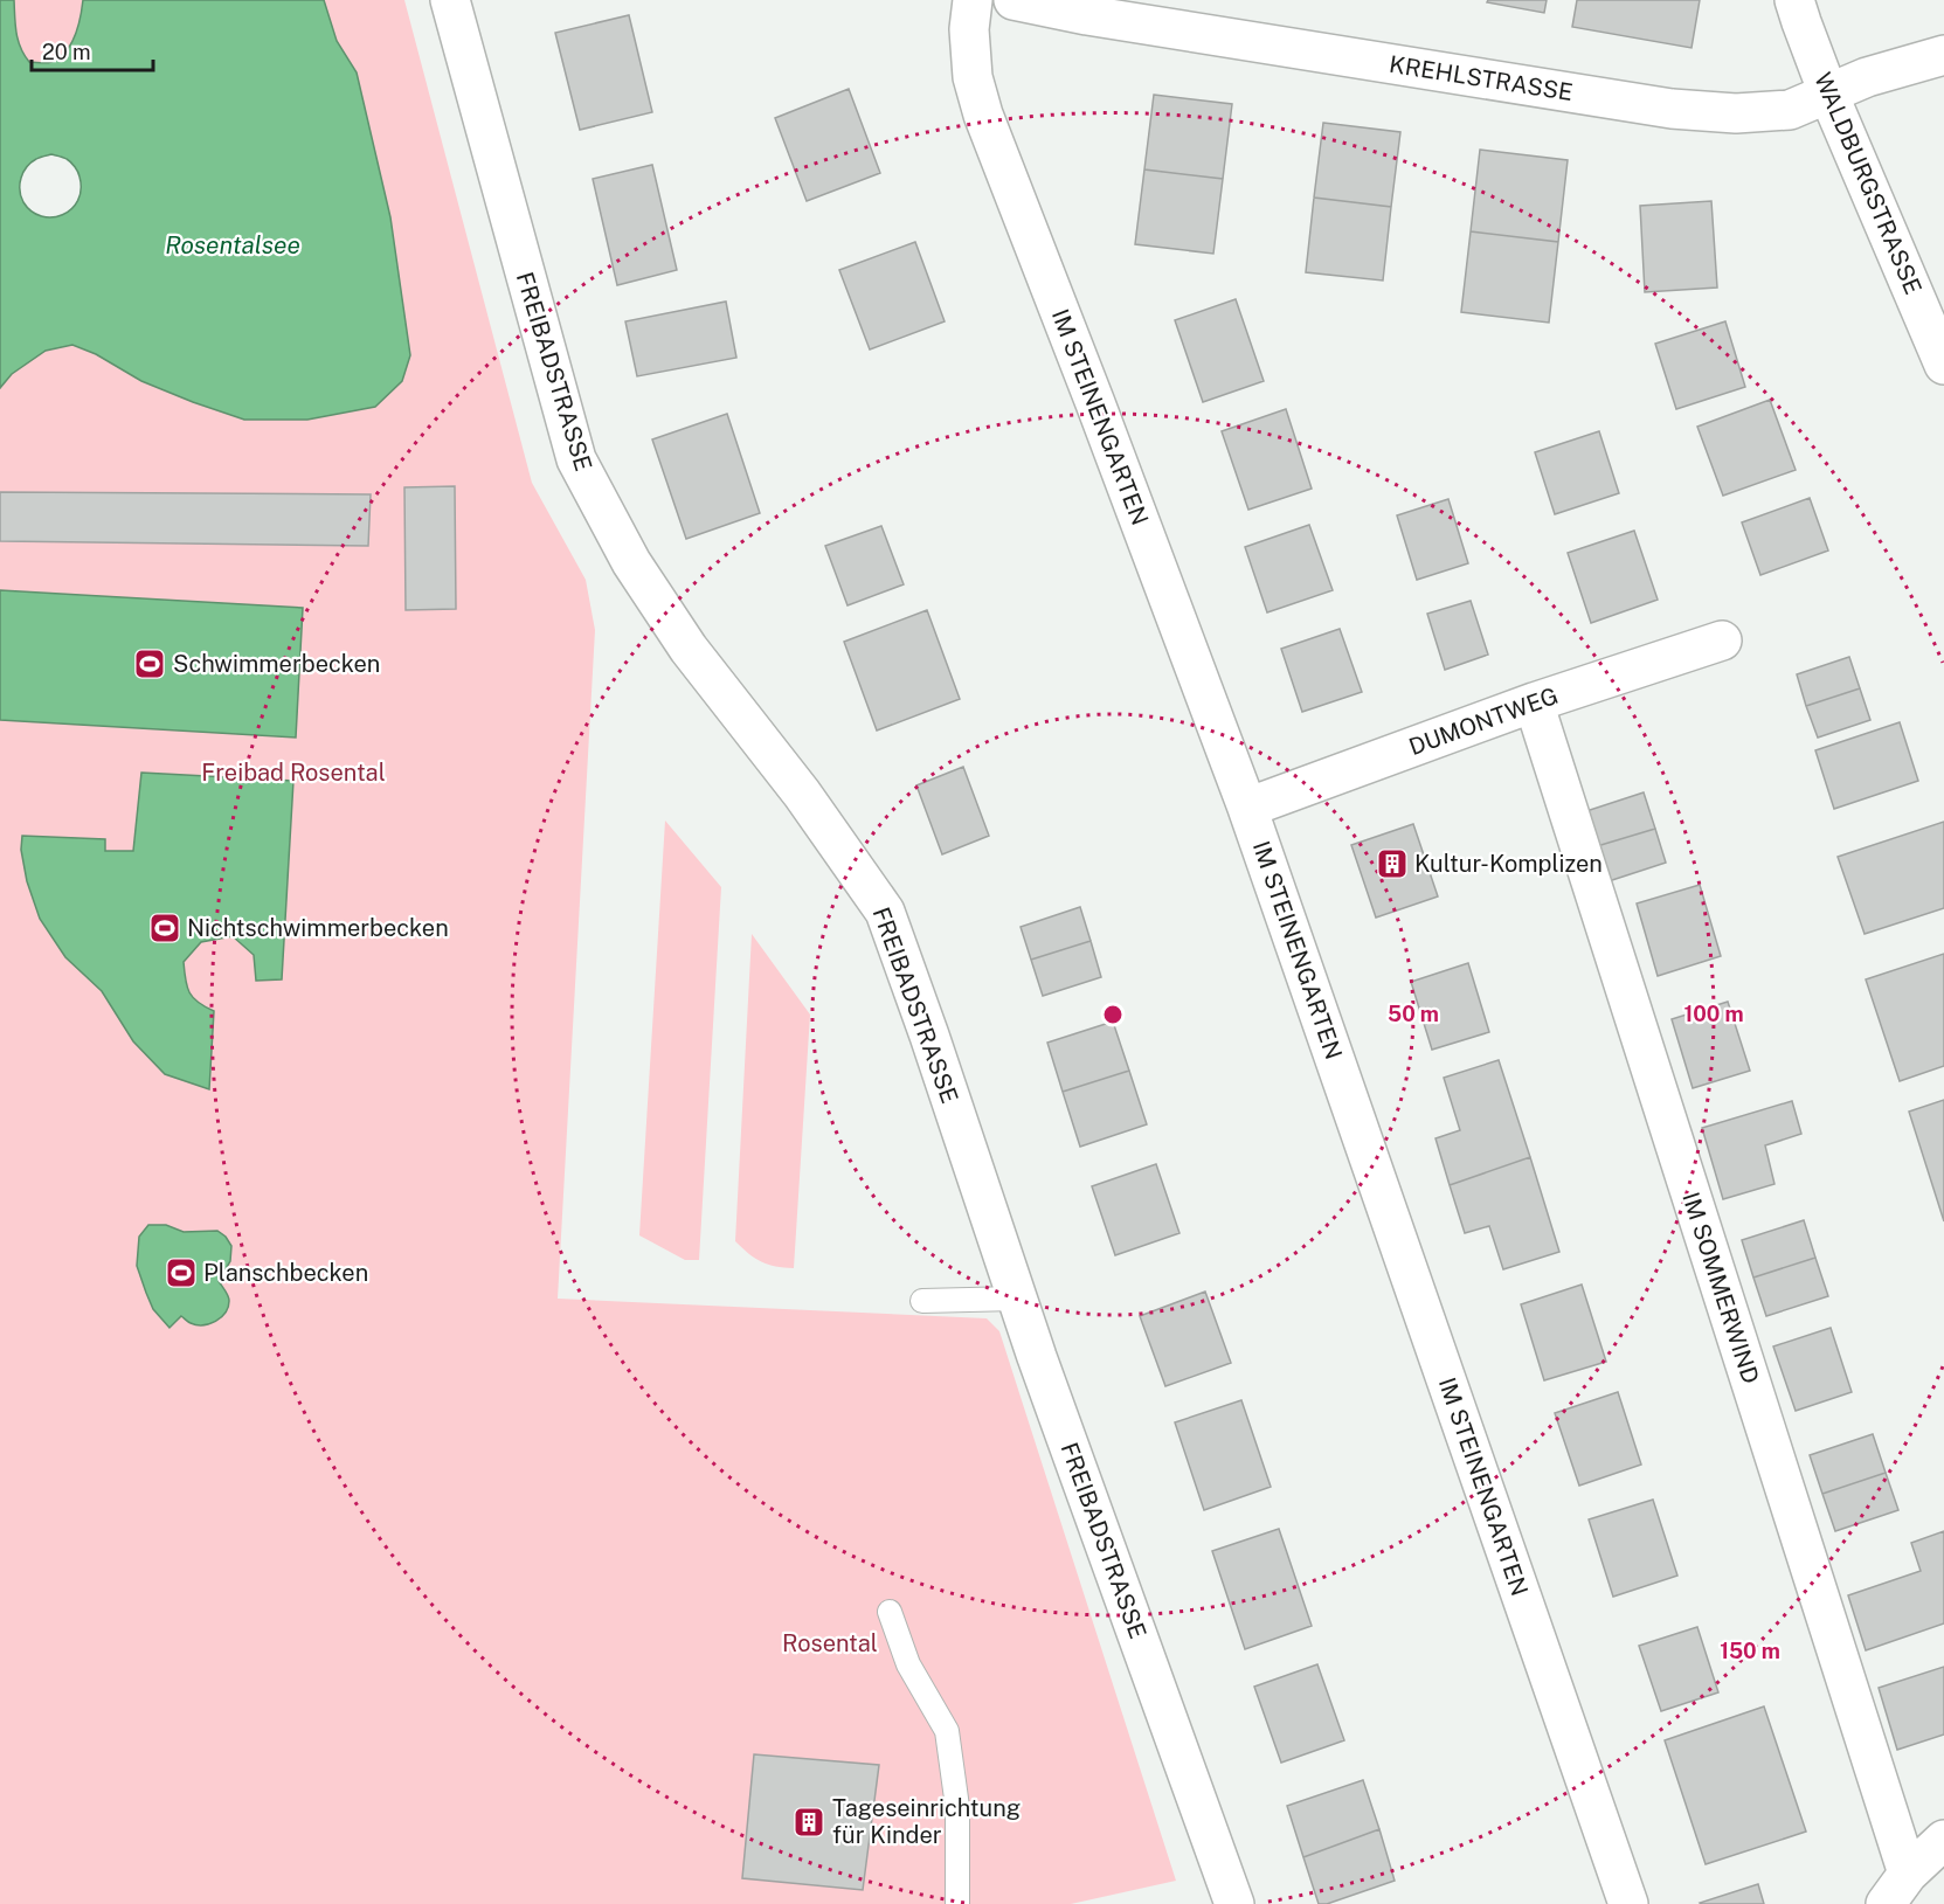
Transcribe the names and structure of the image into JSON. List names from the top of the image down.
{
  "streets": {
    "street": [
      "KREHLSTRASSE",
      "WALDBURGSTRASSE",
      "FREIBADSTRASSE",
      "IM STEINENGARTEN",
      "DUMONTWEG",
      "IM SOMMERWIND"
    ]
  },
  "crossings": [
    ["KREHLSTRASSE", "WALDBURGSTRASSE"],
    ["IM STEINENGARTEN", "DUMONTWEG"],
    ["DUMONTWEG", "IM SOMMERWIND"]
  ],
  "water": ["Rosentalsee"],
  "parks": ["Freibad Rosental", "Rosental"],
  "places": {
    "sports": ["Schwimmerbecken", "Nichtschwimmerbecken", "Planschbecken"],
    "building": ["Kultur-Komplizen", "Tageseinrichtung für Kinder"]
  },
  "scale_bar": "20 m",
  "rings": ["50 m", "100 m", "150 m"]
}
